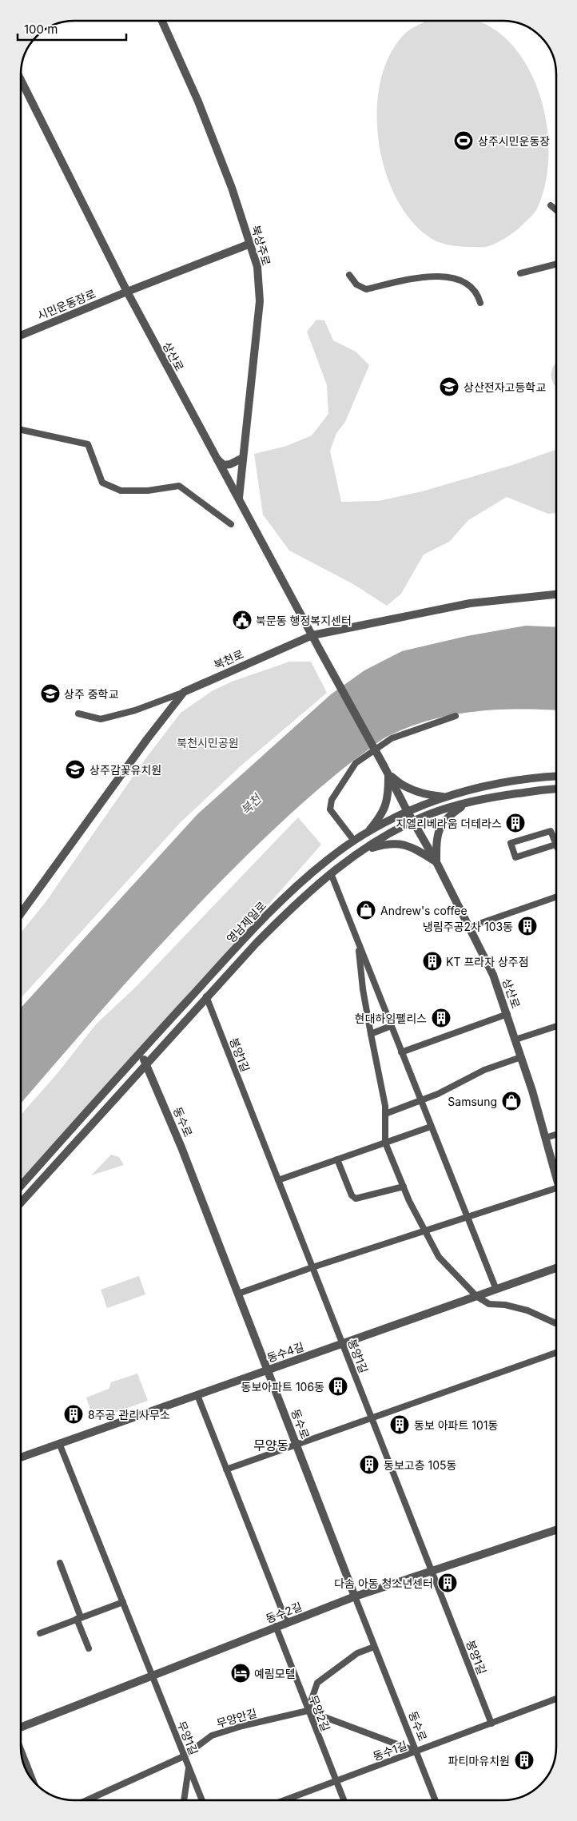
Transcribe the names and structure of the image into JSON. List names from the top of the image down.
{
  "streets": {
    "street": [
      "북상주로",
      "시민운동장로",
      "상산로",
      "북천로",
      "영남제일로",
      "봉양1길",
      "동수로",
      "동수4길",
      "동수2길",
      "무양2길",
      "무양안길",
      "무양1길",
      "동수1길"
    ]
  },
  "crossings": [
    ["북상주로", "시민운동장로"],
    ["북상주로", "상산로"],
    ["시민운동장로", "상산로"],
    ["상산로", "북천로"],
    ["상산로", "영남제일로"],
    ["영남제일로", "봉양1길"],
    ["영남제일로", "동수로"],
    ["봉양1길", "동수4길"],
    ["봉양1길", "동수2길"],
    ["봉양1길", "동수1길"],
    ["동수로", "동수4길"],
    ["동수로", "동수2길"],
    ["동수로", "동수1길"],
    ["동수4길", "무양1길"],
    ["동수2길", "무양2길"],
    ["동수2길", "무양1길"],
    ["무양2길", "무양안길"],
    ["무양2길", "동수1길"],
    ["무양안길", "무양1길"]
  ],
  "districts": ["무양동"],
  "water": ["북천"],
  "parks": ["북천시민공원"],
  "places": {
    "sports": ["상주시민운동장"],
    "school or university": ["상산전자고등학교", "상주 중학교", "상주감꽃유치원"],
    "public building": ["북문동 행정복지센터"],
    "building": [
      "지엘리베라움 더테라스",
      "냉림주공2차 103동",
      "KT 프라자 상주점",
      "현대하임팰리스",
      "동보아파트 106동",
      "8주공 관리사무소",
      "동보 아파트 101동",
      "동보고층 105동",
      "다솜 아동 청소년센터",
      "파티마유치원"
    ],
    "shop": ["Andrew's coffee", "Samsung"],
    "hotel": ["예림모텔"]
  },
  "scale_bar": "100 m"
}
